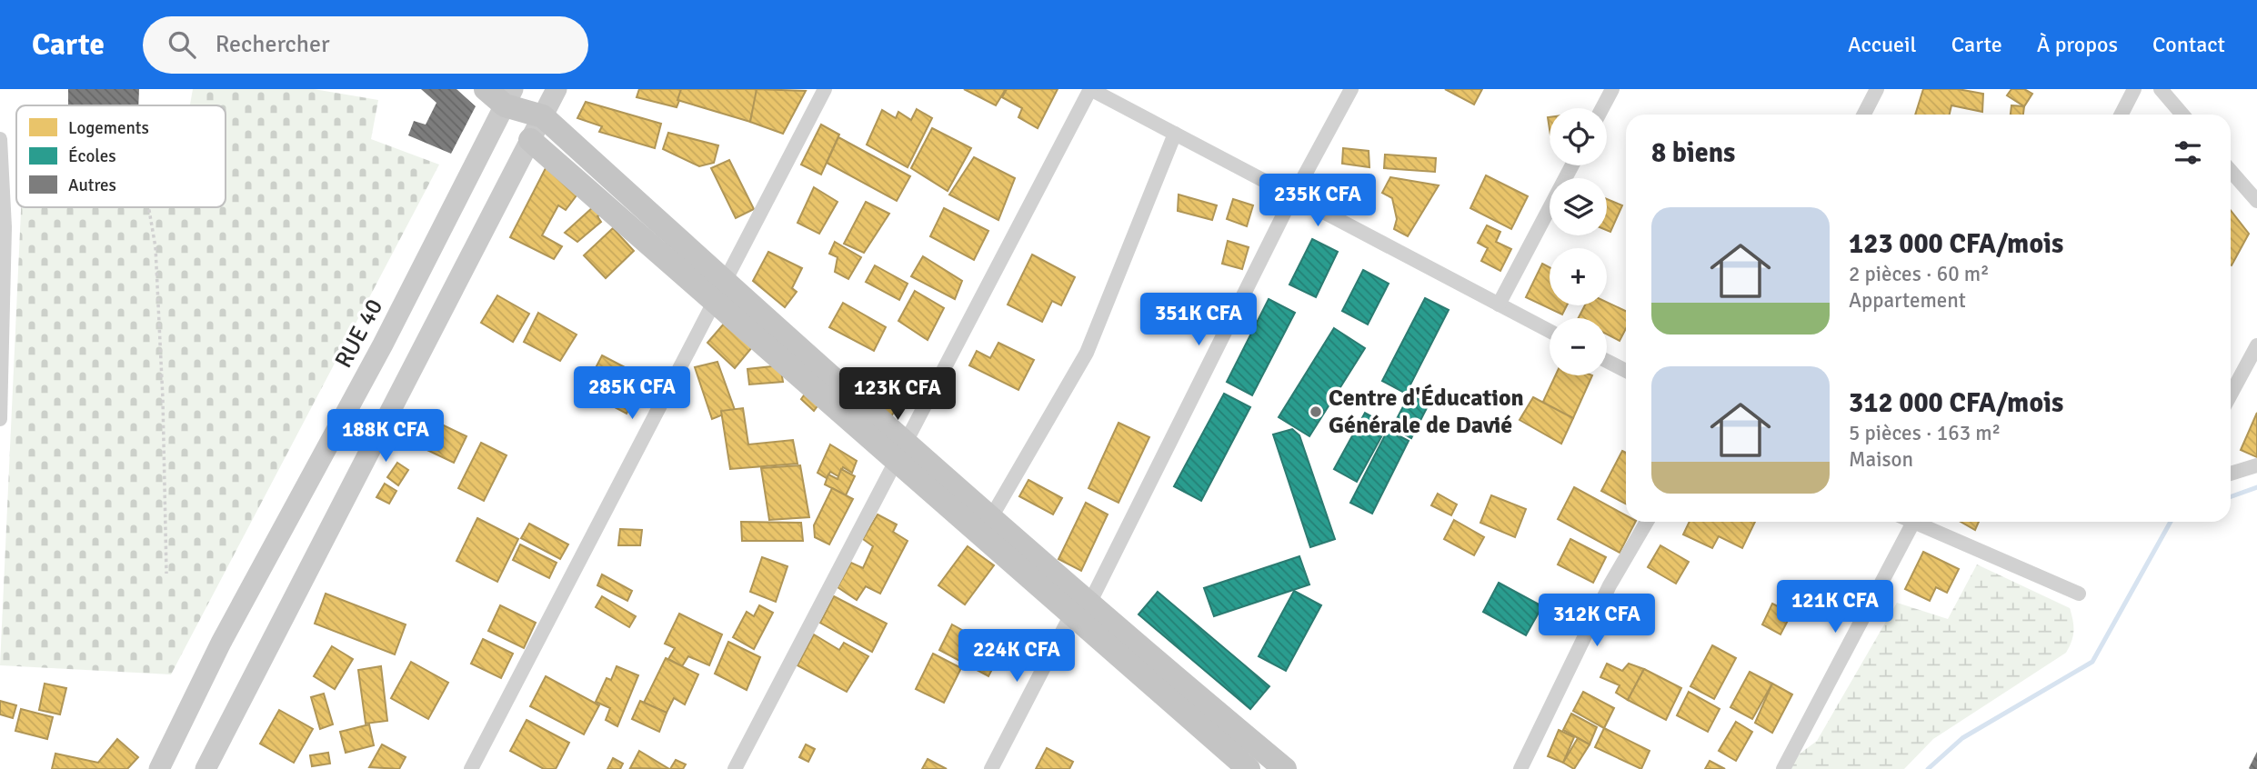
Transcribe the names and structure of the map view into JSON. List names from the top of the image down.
{
  "streets": {
    "main road": ["RUE 40"]
  },
  "places": ["Centre d'Éducation Générale de Davié"],
  "legend": ["Logements", "Écoles", "Autres"],
  "page": {
    "header": "Carte",
    "search": "Rechercher",
    "nav": [
      "Accueil",
      "Carte",
      "À propos",
      "Contact"
    ],
    "map_buttons": ["+", "−"],
    "heading": "8 biens",
    "price": [
      "235K CFA",
      "351K CFA",
      "285K CFA",
      "123K CFA",
      "188K CFA",
      "121K CFA",
      "312K CFA",
      "224K CFA"
    ],
    "list": [
      {
        "name": "123 000 CFA/mois",
        "note": "2 pièces · 60 m² · Appartement"
      },
      {
        "name": "312 000 CFA/mois",
        "note": "5 pièces · 163 m² · Maison"
      }
    ]
  }
}
